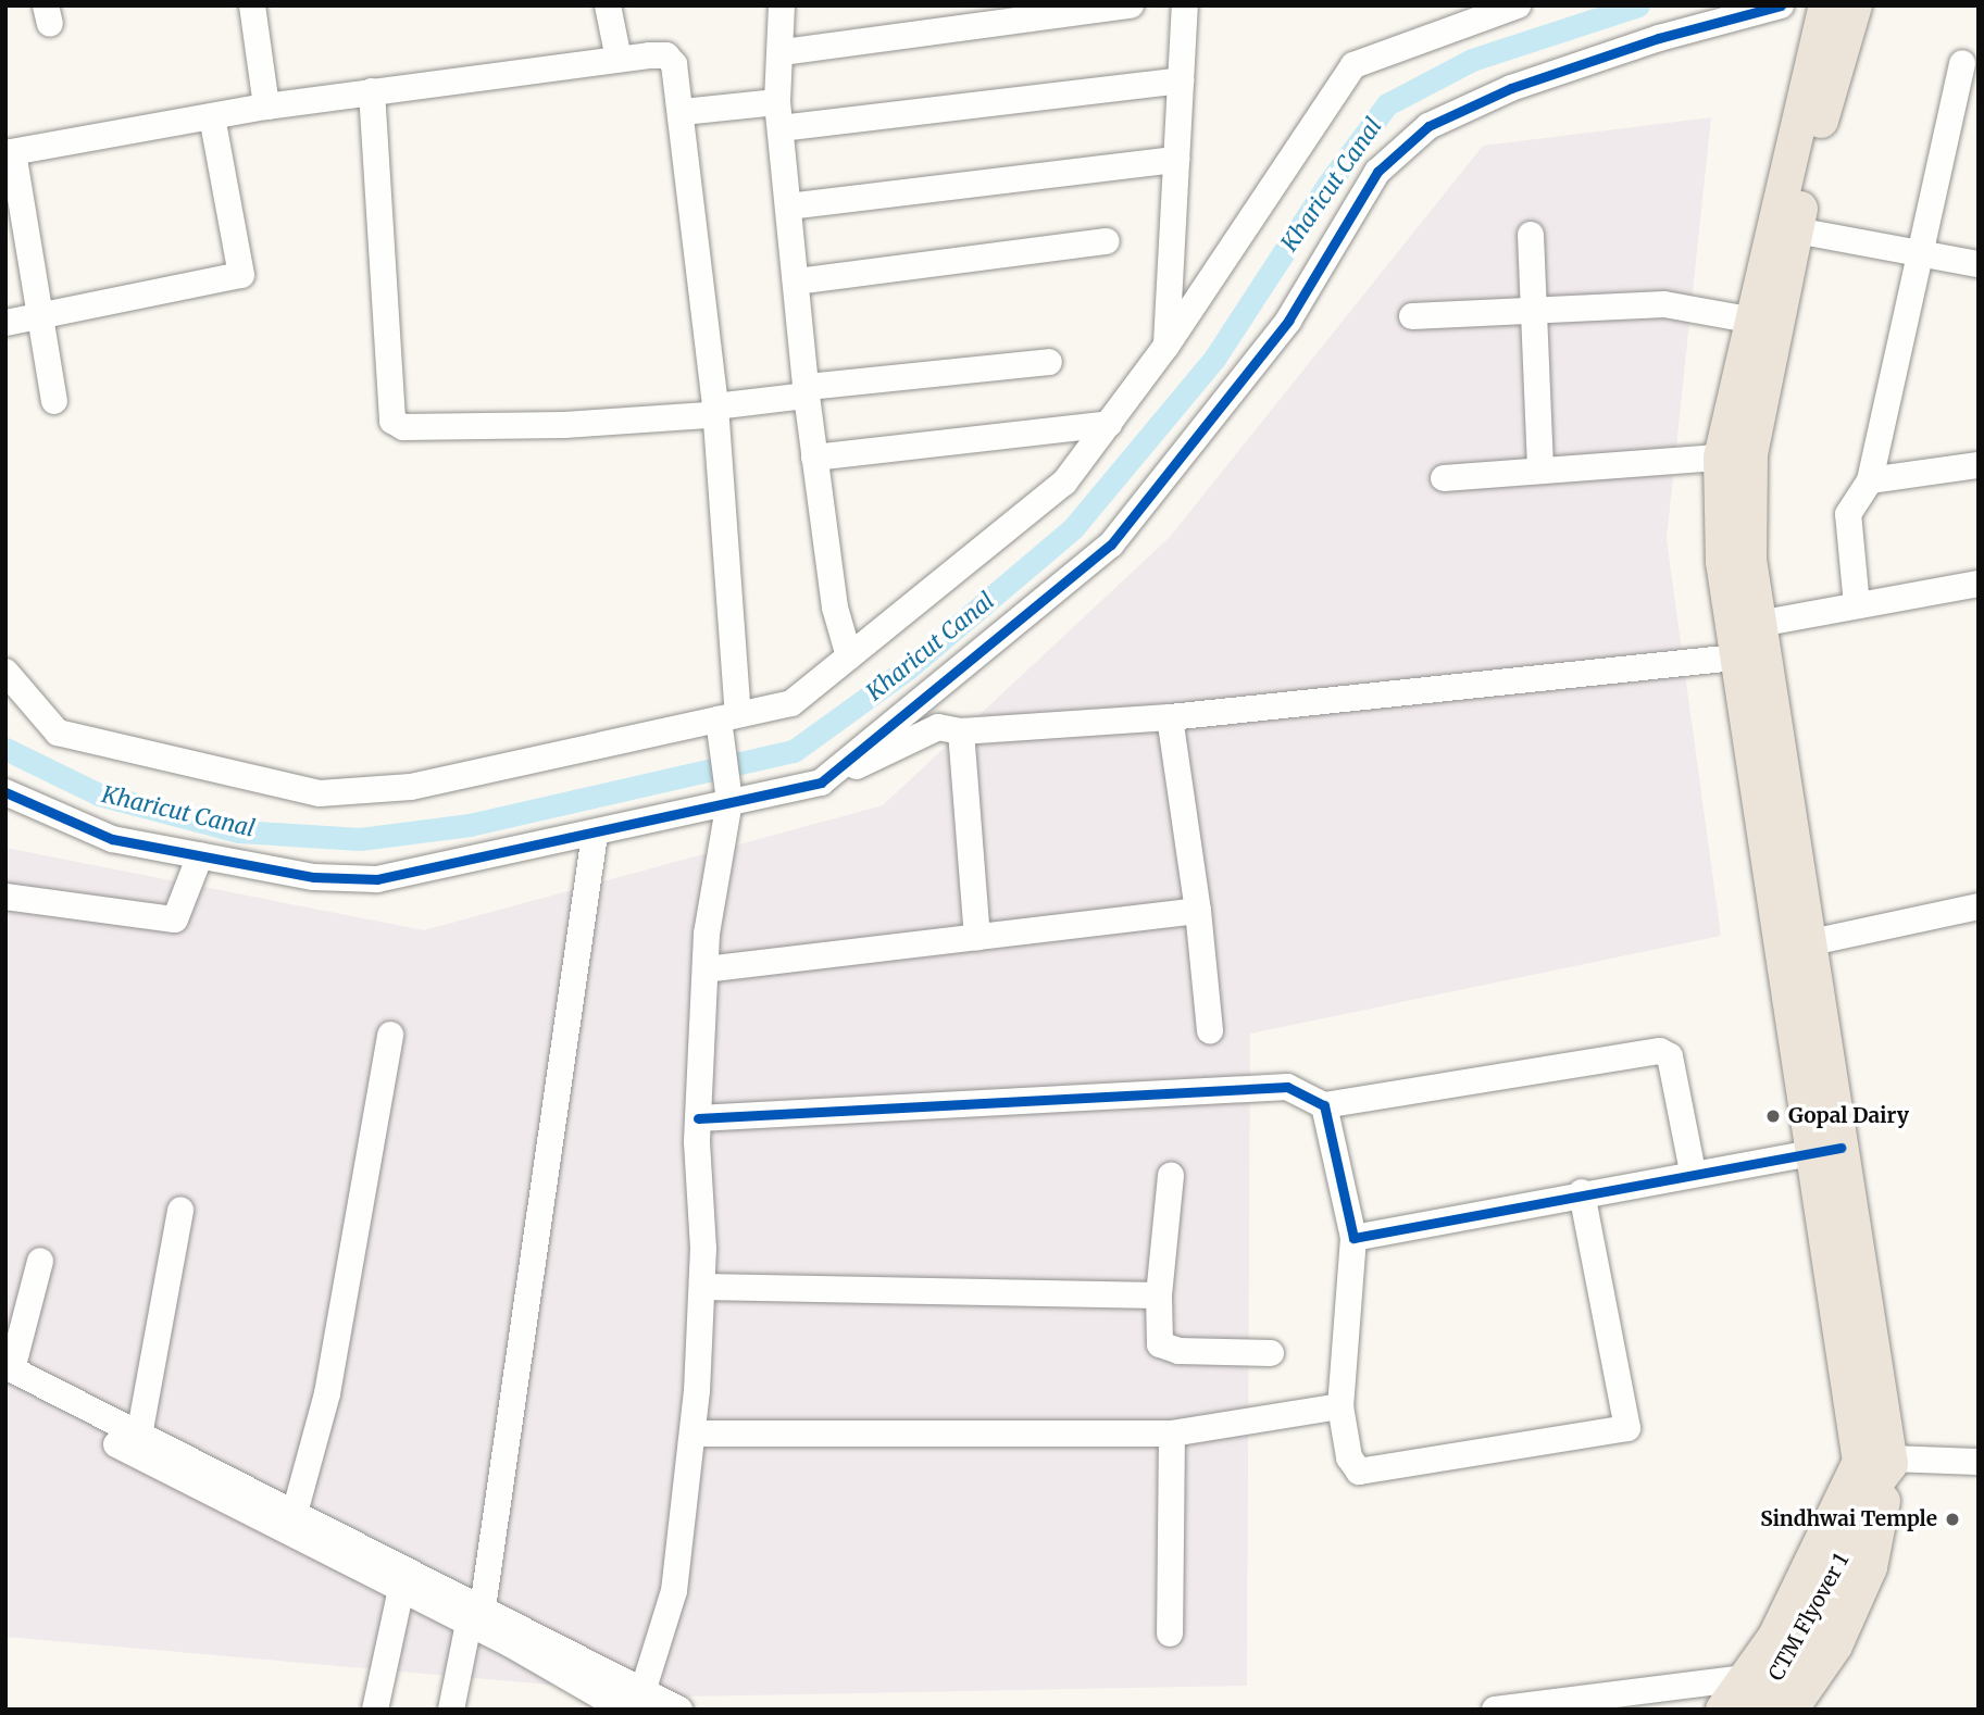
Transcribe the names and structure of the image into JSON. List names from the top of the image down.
{
  "streets": {
    "main road": ["CTM Flyover 1"]
  },
  "water": ["Kharicut Canal"],
  "places": ["Gopal Dairy", "Sindhwai Temple"]
}
